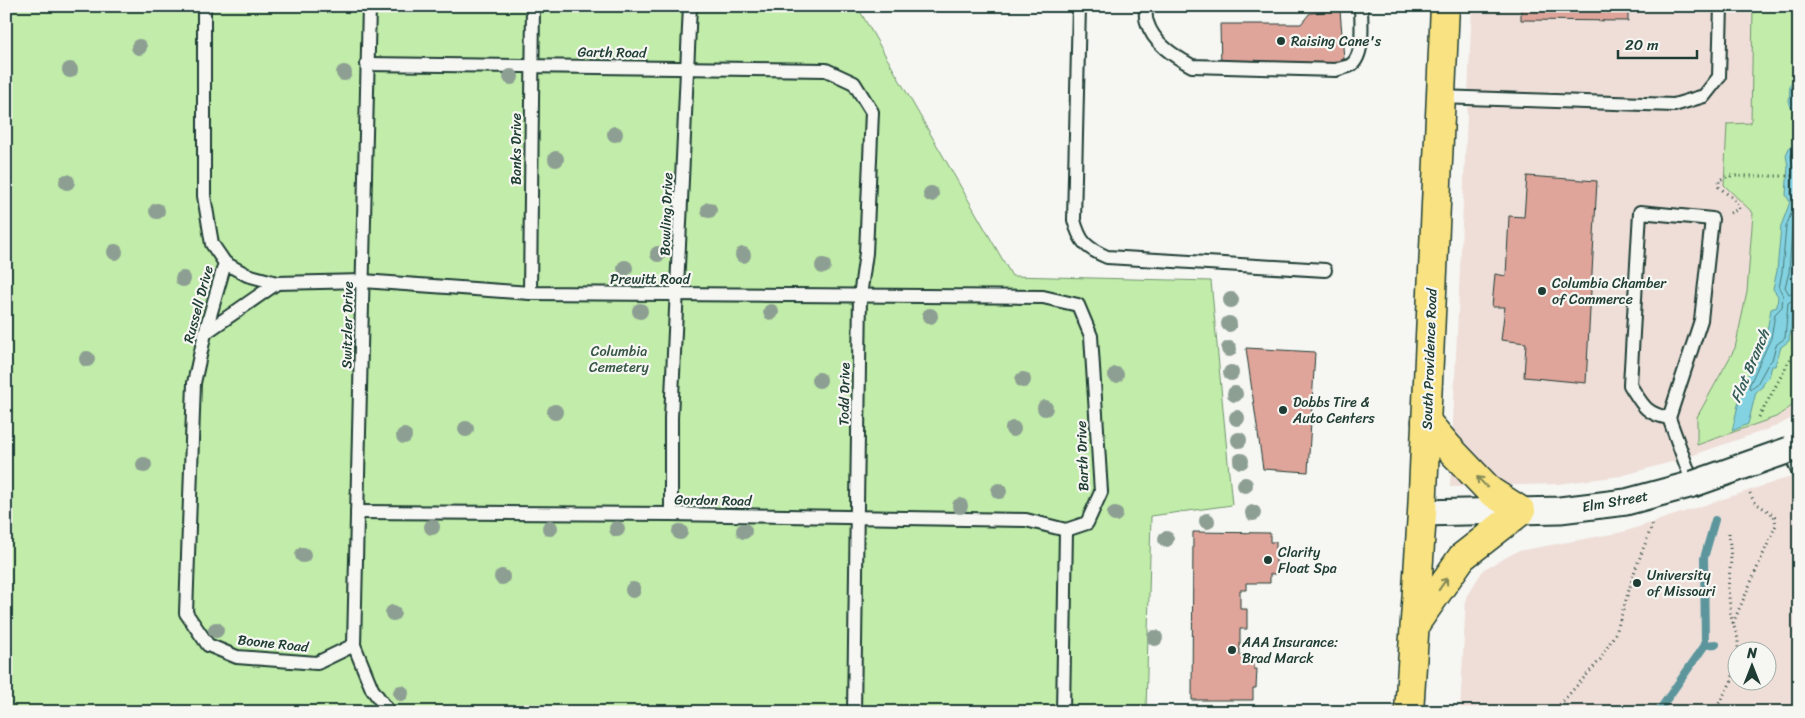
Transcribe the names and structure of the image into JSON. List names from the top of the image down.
{
  "streets": {
    "main road": ["South Providence Road"],
    "street": ["Elm Street"],
    "lane": [
      "Garth Road",
      "Banks Drive",
      "Bowling Drive",
      "Prewitt Road",
      "Russell Drive",
      "Switzler Drive",
      "Todd Drive",
      "Barth Drive",
      "Gordon Road",
      "Boone Road"
    ]
  },
  "crossings": [
    ["Garth Road", "Banks Drive"],
    ["Garth Road", "Bowling Drive"],
    ["Garth Road", "Switzler Drive"],
    ["Garth Road", "Todd Drive"],
    ["Banks Drive", "Prewitt Road"],
    ["Bowling Drive", "Prewitt Road"],
    ["Bowling Drive", "Gordon Road"],
    ["Prewitt Road", "Russell Drive"],
    ["Prewitt Road", "Switzler Drive"],
    ["Prewitt Road", "Todd Drive"],
    ["Prewitt Road", "Barth Drive"],
    ["Russell Drive", "Boone Road"],
    ["Switzler Drive", "Gordon Road"],
    ["Switzler Drive", "Boone Road"],
    ["South Providence Road", "Elm Street"],
    ["Todd Drive", "Gordon Road"],
    ["Barth Drive", "Gordon Road"]
  ],
  "water": ["Flat Branch"],
  "parks": ["Columbia Cemetery"],
  "places": [
    "Raising Cane's",
    "Columbia Chamber of Commerce",
    "Dobbs Tire & Auto Centers",
    "Clarity Float Spa",
    "University of Missouri",
    "AAA Insurance: Brad Marck"
  ],
  "scale_bar": "20 m",
  "north": "top"
}
